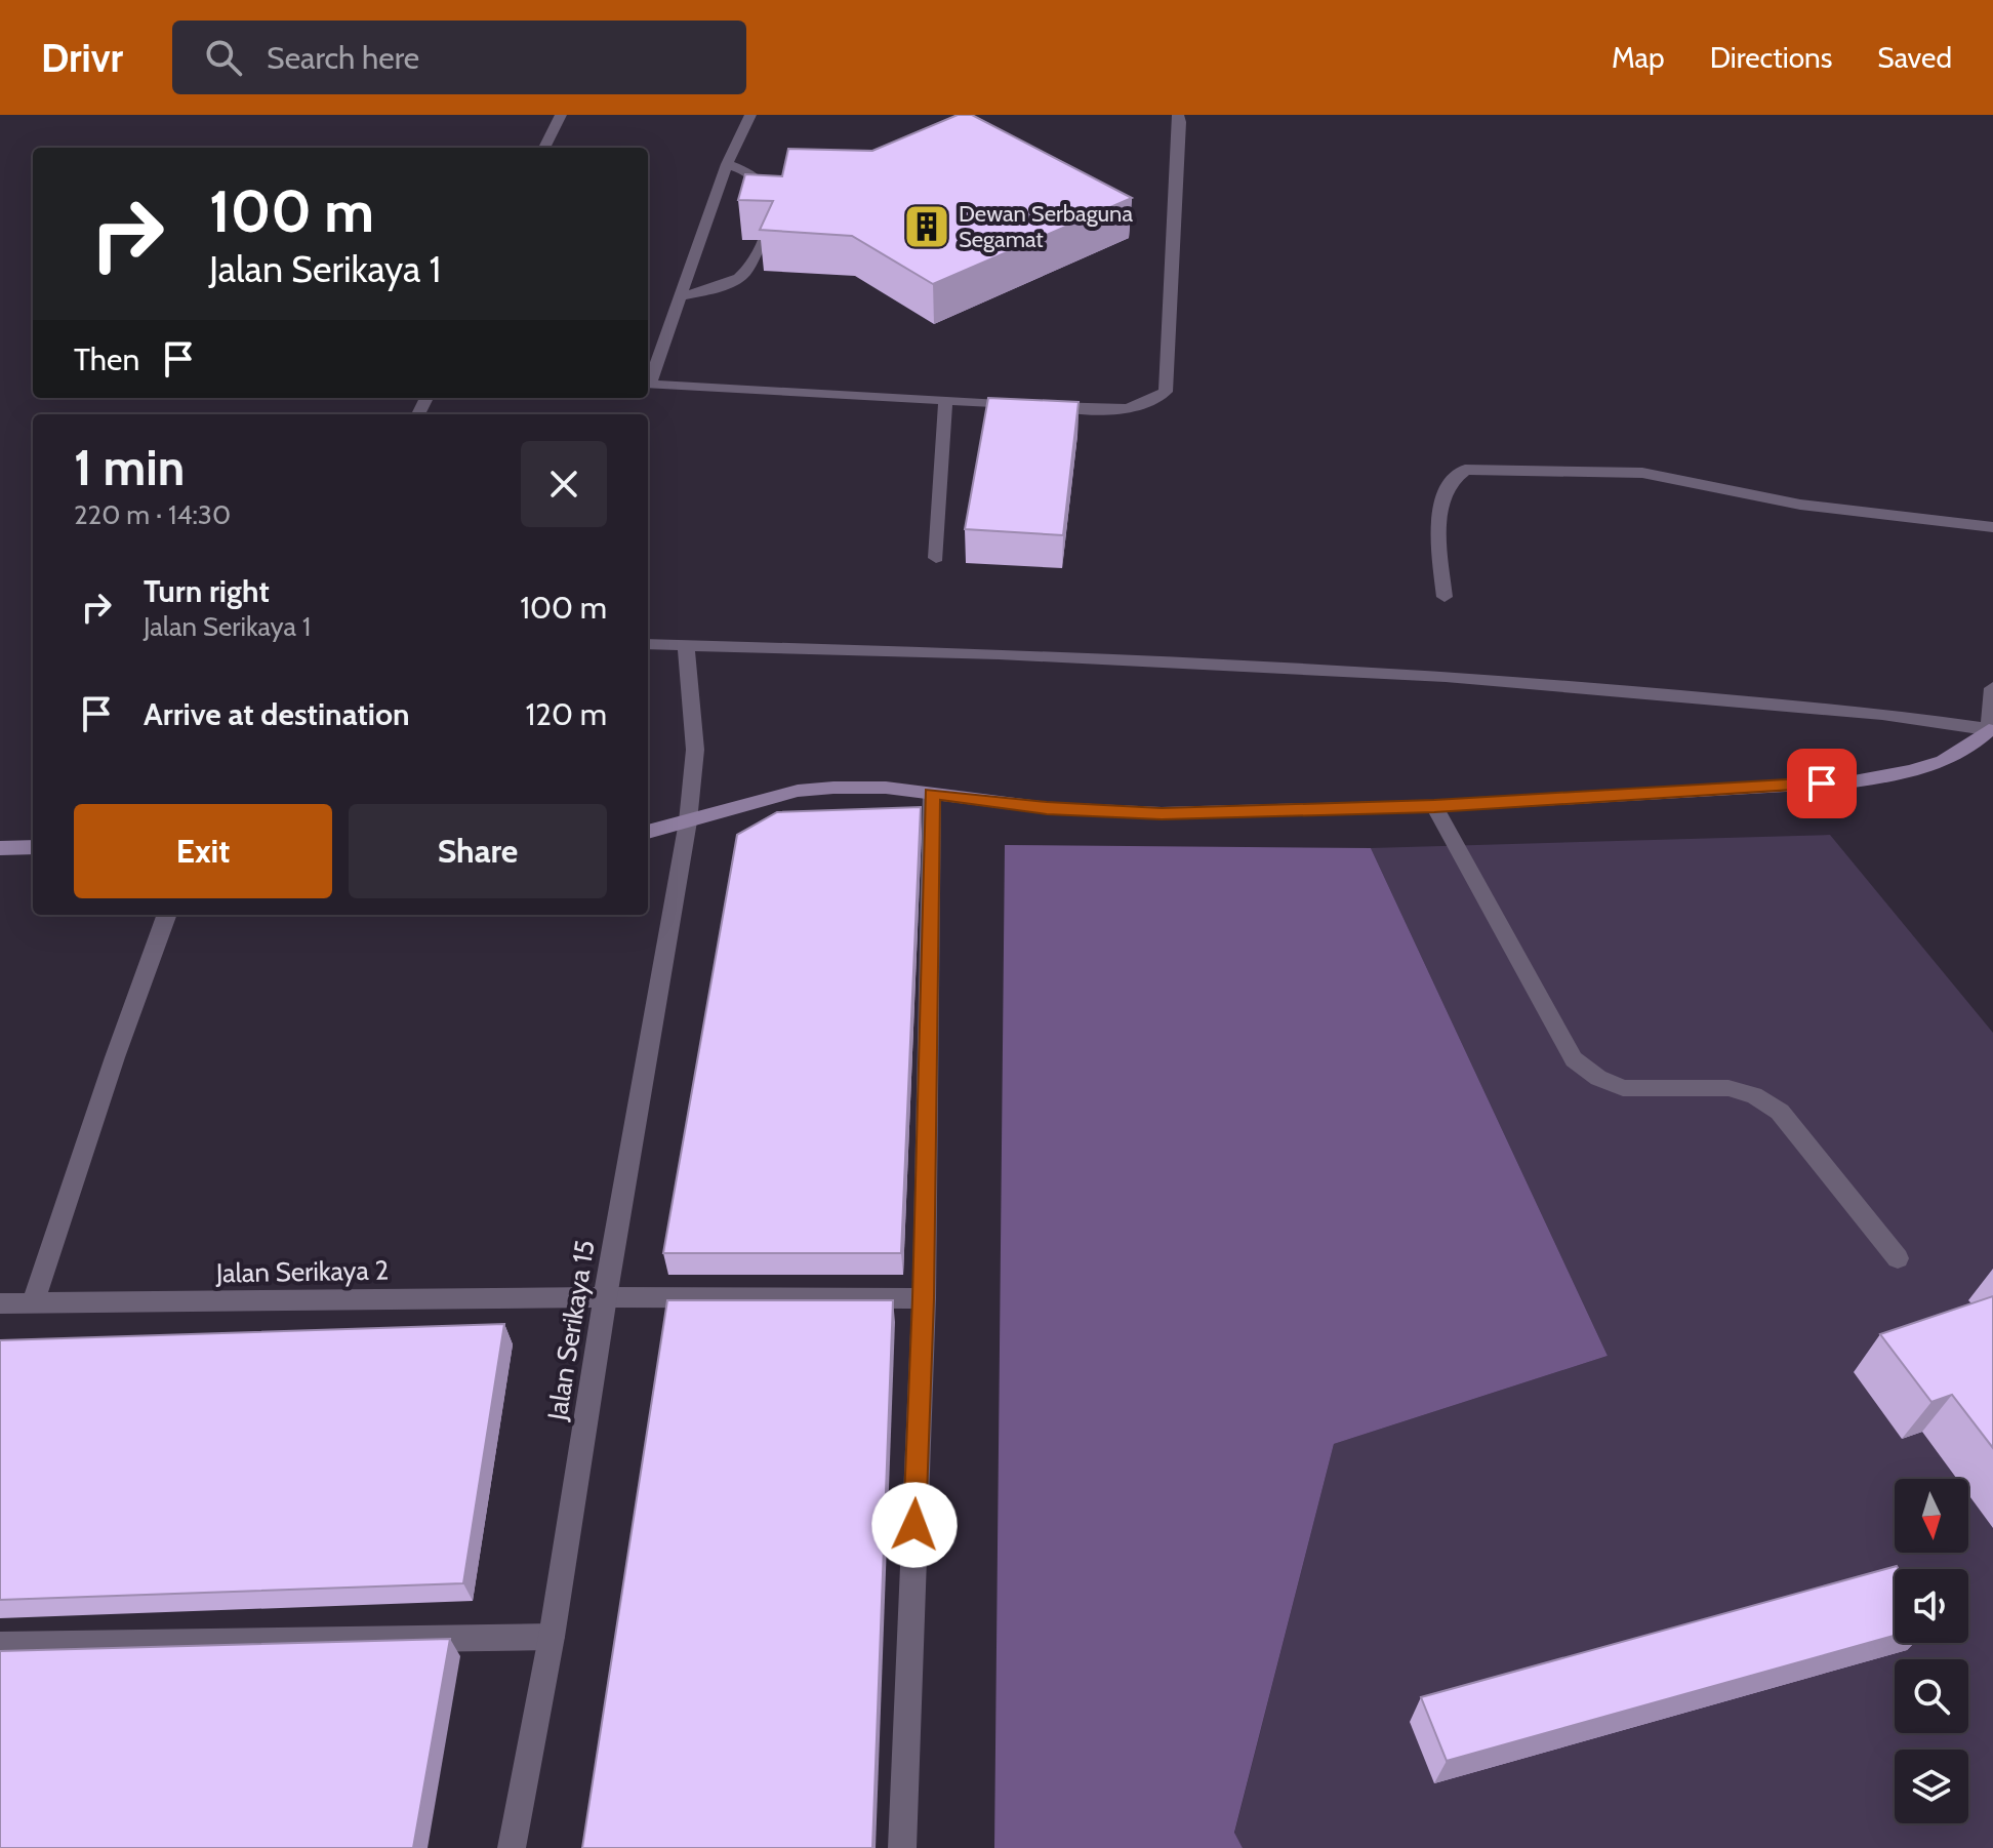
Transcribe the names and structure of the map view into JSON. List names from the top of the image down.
{
  "streets": {
    "street": ["Jalan Serikaya 2", "Jalan Serikaya 15"]
  },
  "crossings": [
    ["Jalan Serikaya 2", "Jalan Serikaya 15"]
  ],
  "places": {
    "building": ["Dewan Serbaguna Segamat"]
  },
  "north": "bottom",
  "page": {
    "header": "Drivr",
    "search": "Search here",
    "nav": ["Map", "Directions", "Saved"],
    "turn": ["100 m", "Jalan Serikaya 1"],
    "then": "Then",
    "heading": ["1 min", "220 m · 14:30"],
    "list": [
      {
        "name": "Turn right",
        "note": "Jalan Serikaya 1",
        "value": "100 m"
      },
      {
        "name": "Arrive at destination",
        "value": "120 m"
      }
    ],
    "buttons": ["Exit", "Share"]
  }
}
